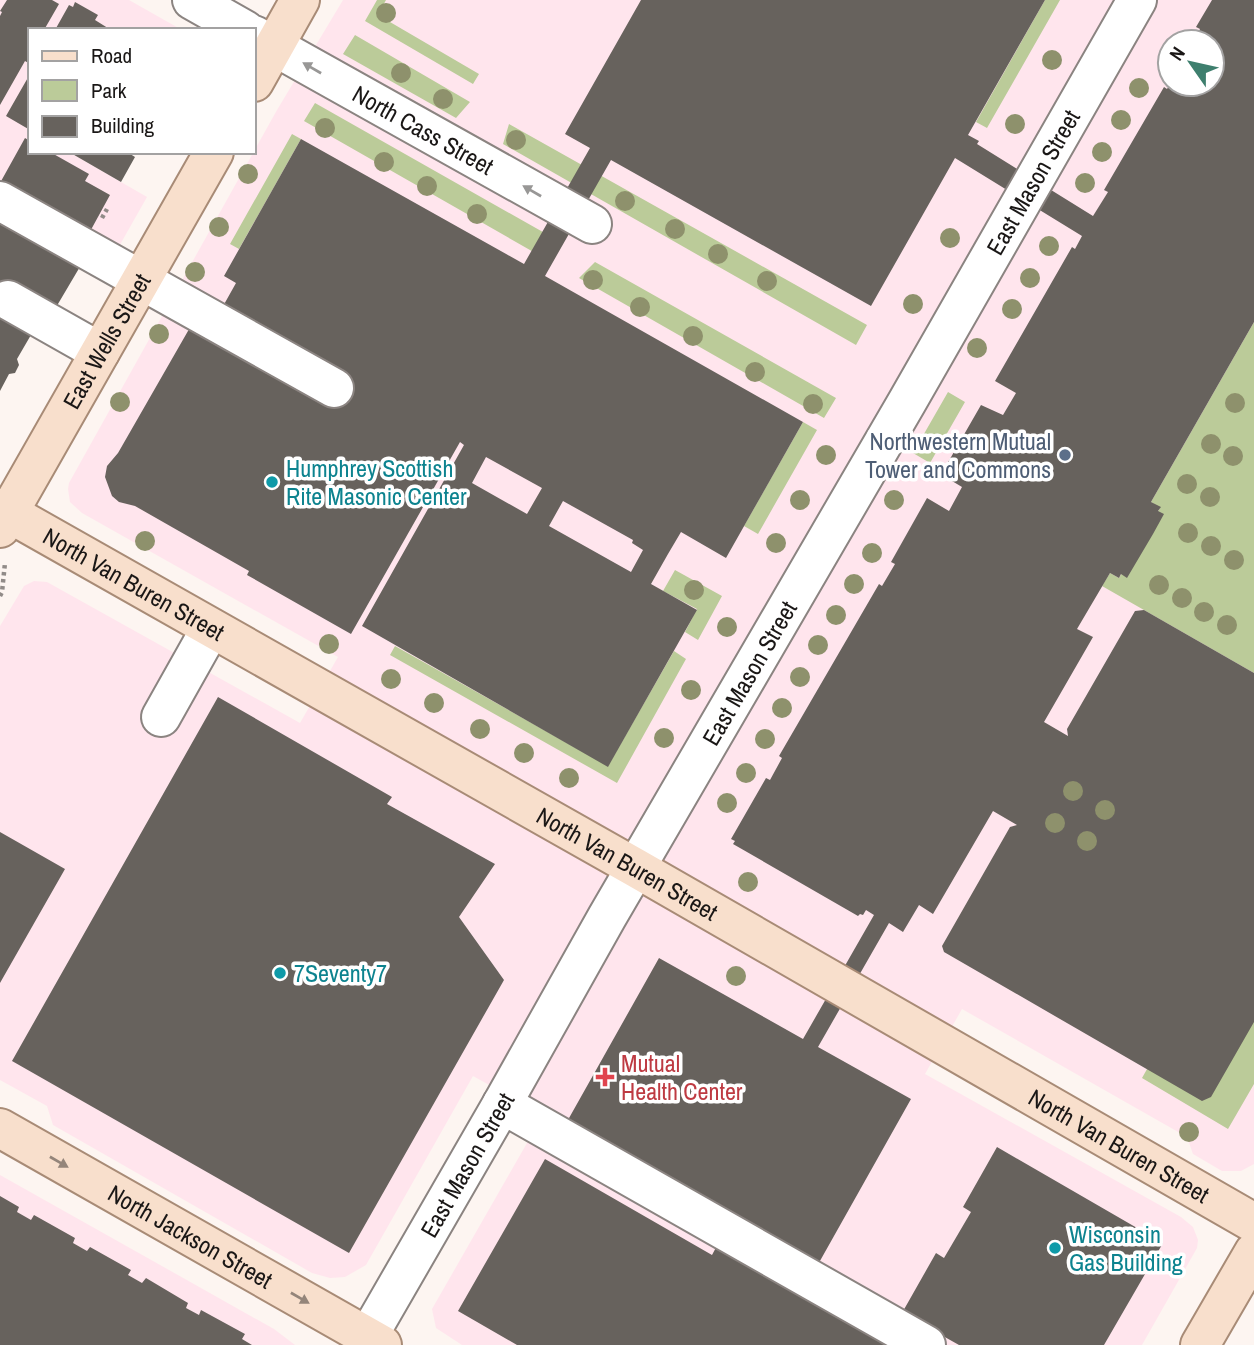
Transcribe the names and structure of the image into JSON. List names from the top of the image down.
{
  "streets": {
    "main road": ["East Wells Street", "North Van Buren Street", "North Jackson Street"],
    "street": ["North Cass Street", "East Mason Street"]
  },
  "crossings": [
    ["East Mason Street", "North Van Buren Street"],
    ["East Mason Street", "North Jackson Street"],
    ["East Wells Street", "North Van Buren Street"]
  ],
  "one_way": ["North Jackson Street"],
  "places": {
    "other": [
      "Northwestern Mutual Tower and Commons",
      "Humphrey Scottish Rite Masonic Center",
      "7Seventy7",
      "Wisconsin Gas Building"
    ],
    "health": ["Mutual Health Center"]
  },
  "legend": ["Road", "Park", "Building"],
  "north": "top left"
}
